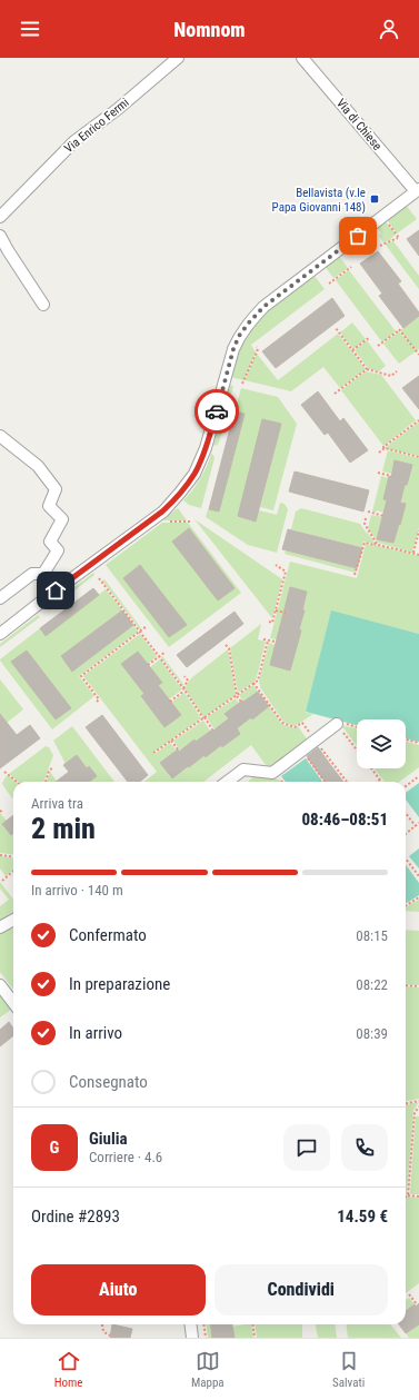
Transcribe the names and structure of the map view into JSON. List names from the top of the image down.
{
  "streets": {
    "street": ["Via di Chiese", "Via Enrico Fermi"]
  },
  "places": {
    "transit": ["Bellavista (v.le Papa Giovanni 148)"]
  },
  "page": {
    "header": "Nomnom",
    "heading": ["2 min", "Arriva tra", "08:46–08:51"],
    "panel": [
      "Giulia",
      "Corriere · 4.6",
      "Ordine #2893",
      "14.59 €"
    ],
    "bar": "In arrivo · 140 m",
    "list": [
      ["Confermato", "08:15"],
      ["In preparazione", "08:22"],
      ["In arrivo", "08:39"],
      "Consegnato"
    ],
    "round": "G",
    "buttons": ["Aiuto", "Condividi"],
    "tabs": ["Home", "Mappa", "Salvati"]
  }
}
